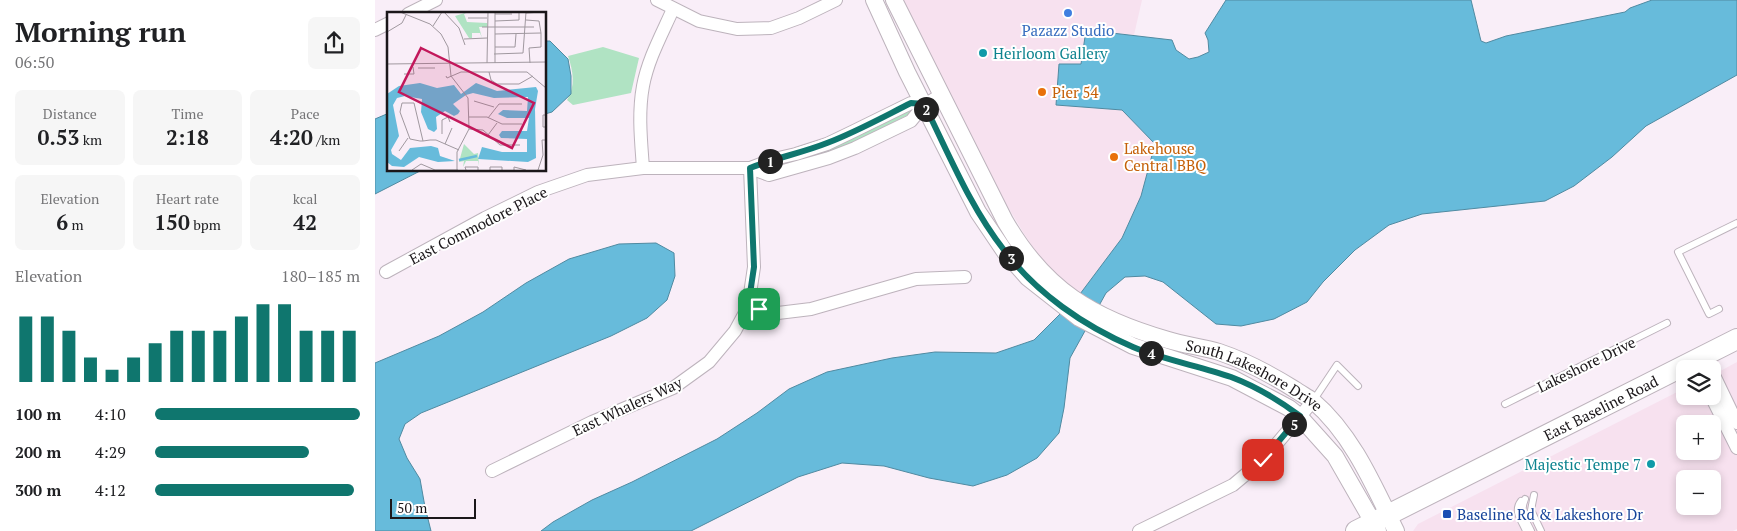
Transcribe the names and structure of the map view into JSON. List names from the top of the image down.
{
  "streets": {
    "main road": ["East Baseline Road"],
    "street": ["East Commodore Place", "South Lakeshore Drive", "East Whalers Way"],
    "lane": ["Lakeshore Drive"]
  },
  "crossings": [
    ["East Commodore Place", "South Lakeshore Drive"],
    ["East Commodore Place", "East Whalers Way"],
    ["South Lakeshore Drive", "East Baseline Road"]
  ],
  "places": {
    "other": [
      "Pazazz Studio",
      "Heirloom Gallery",
      "Pier 54",
      "Lakehouse Central BBQ",
      "Majestic Tempe 7"
    ],
    "transit": ["Baseline Rd & Lakeshore Dr"]
  },
  "scale_bar": "50 m",
  "page": {
    "heading": ["Morning run", "06:50"],
    "stats": [
      ["Distance", "0.53 km"],
      ["Time", "2:18"],
      ["Pace", "4:20 /km"],
      ["Elevation", "6 m"],
      ["Heart rate", "150 bpm"],
      ["kcal", "42"]
    ],
    "pins": [
      "2",
      "1",
      "3",
      "4",
      "5"
    ],
    "chart": ["Elevation", "180–185 m"],
    "map_buttons": ["+", "−"],
    "list": [
      {
        "name": "100 m",
        "note": "4:10"
      },
      {
        "name": "200 m",
        "note": "4:29"
      },
      {
        "name": "300 m",
        "note": "4:12"
      }
    ],
    "scale": "50 m"
  }
}
